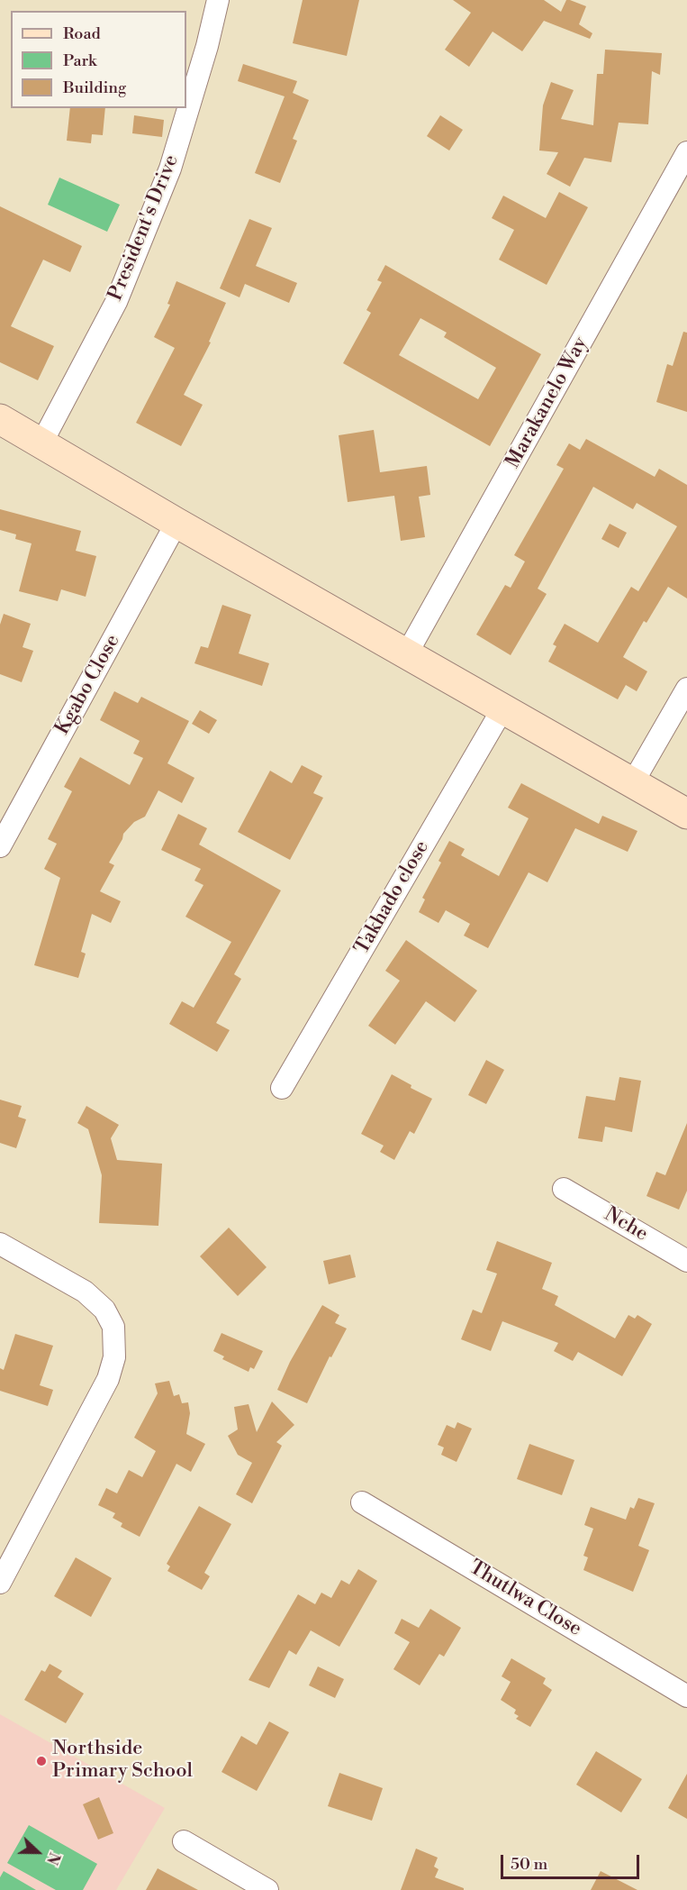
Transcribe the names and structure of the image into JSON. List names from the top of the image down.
{
  "streets": {
    "street": [
      "President's Drive",
      "Marakanelo Way",
      "Kgabo Close",
      "Takhado close",
      "Nche",
      "Thutlwa Close"
    ]
  },
  "places": ["Northside Primary School"],
  "legend": ["Road", "Park", "Building"],
  "scale_bar": "50 m",
  "north": "right"
}
